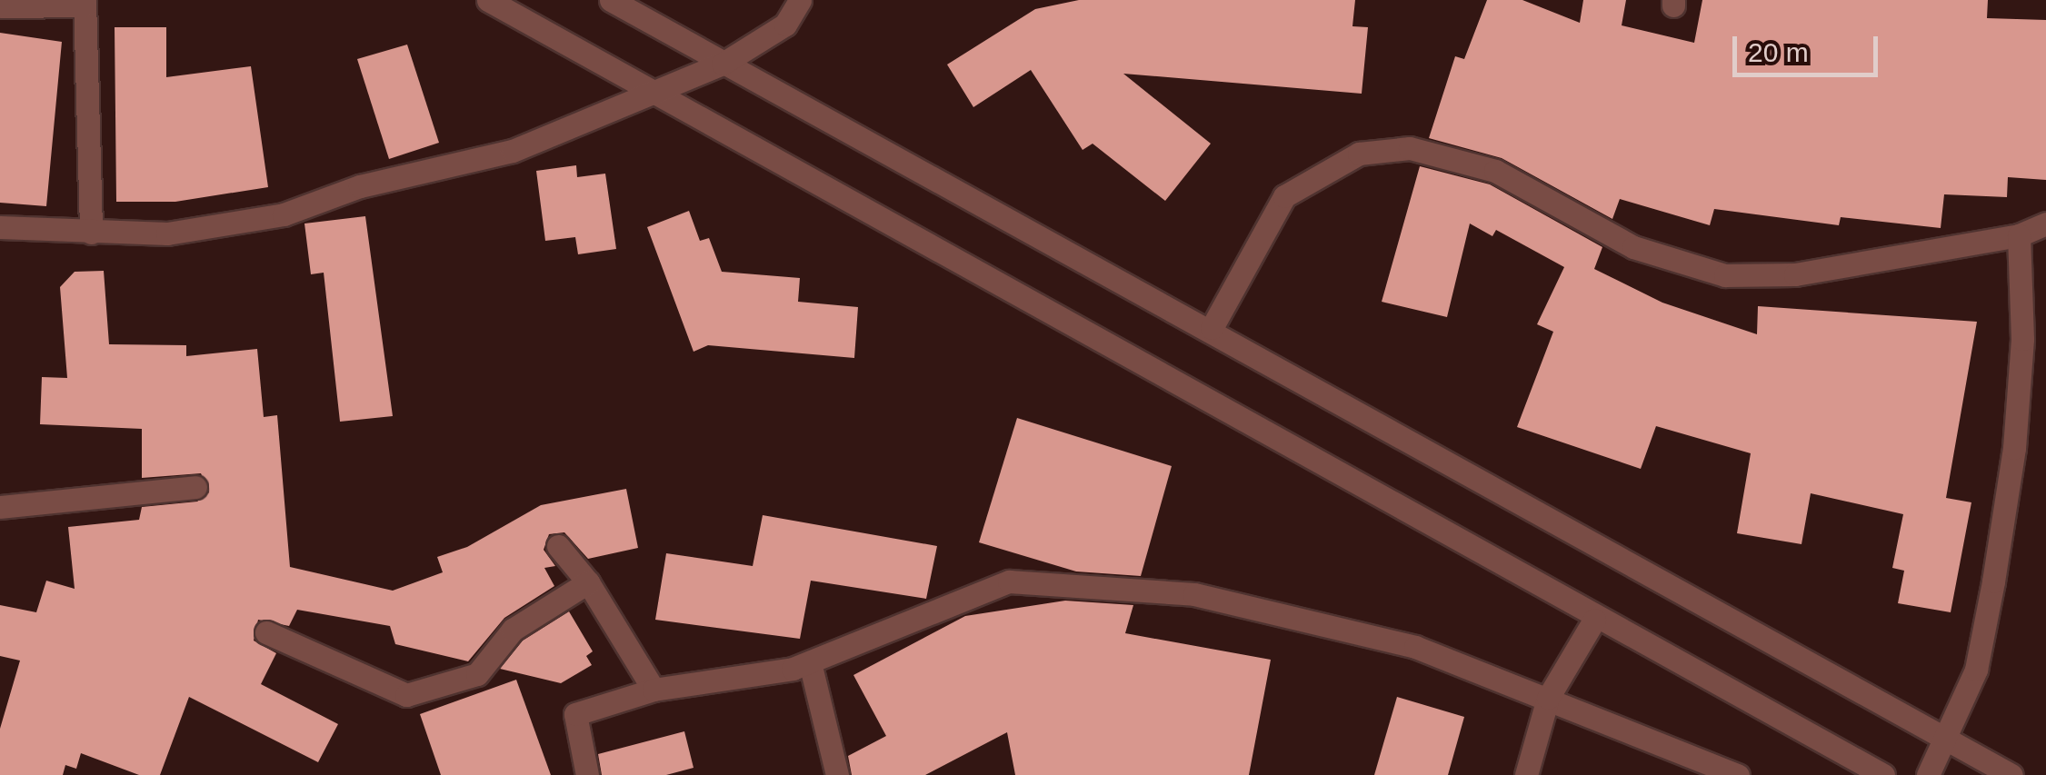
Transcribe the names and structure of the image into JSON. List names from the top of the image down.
{
  "scale_bar": "20 m"
}
